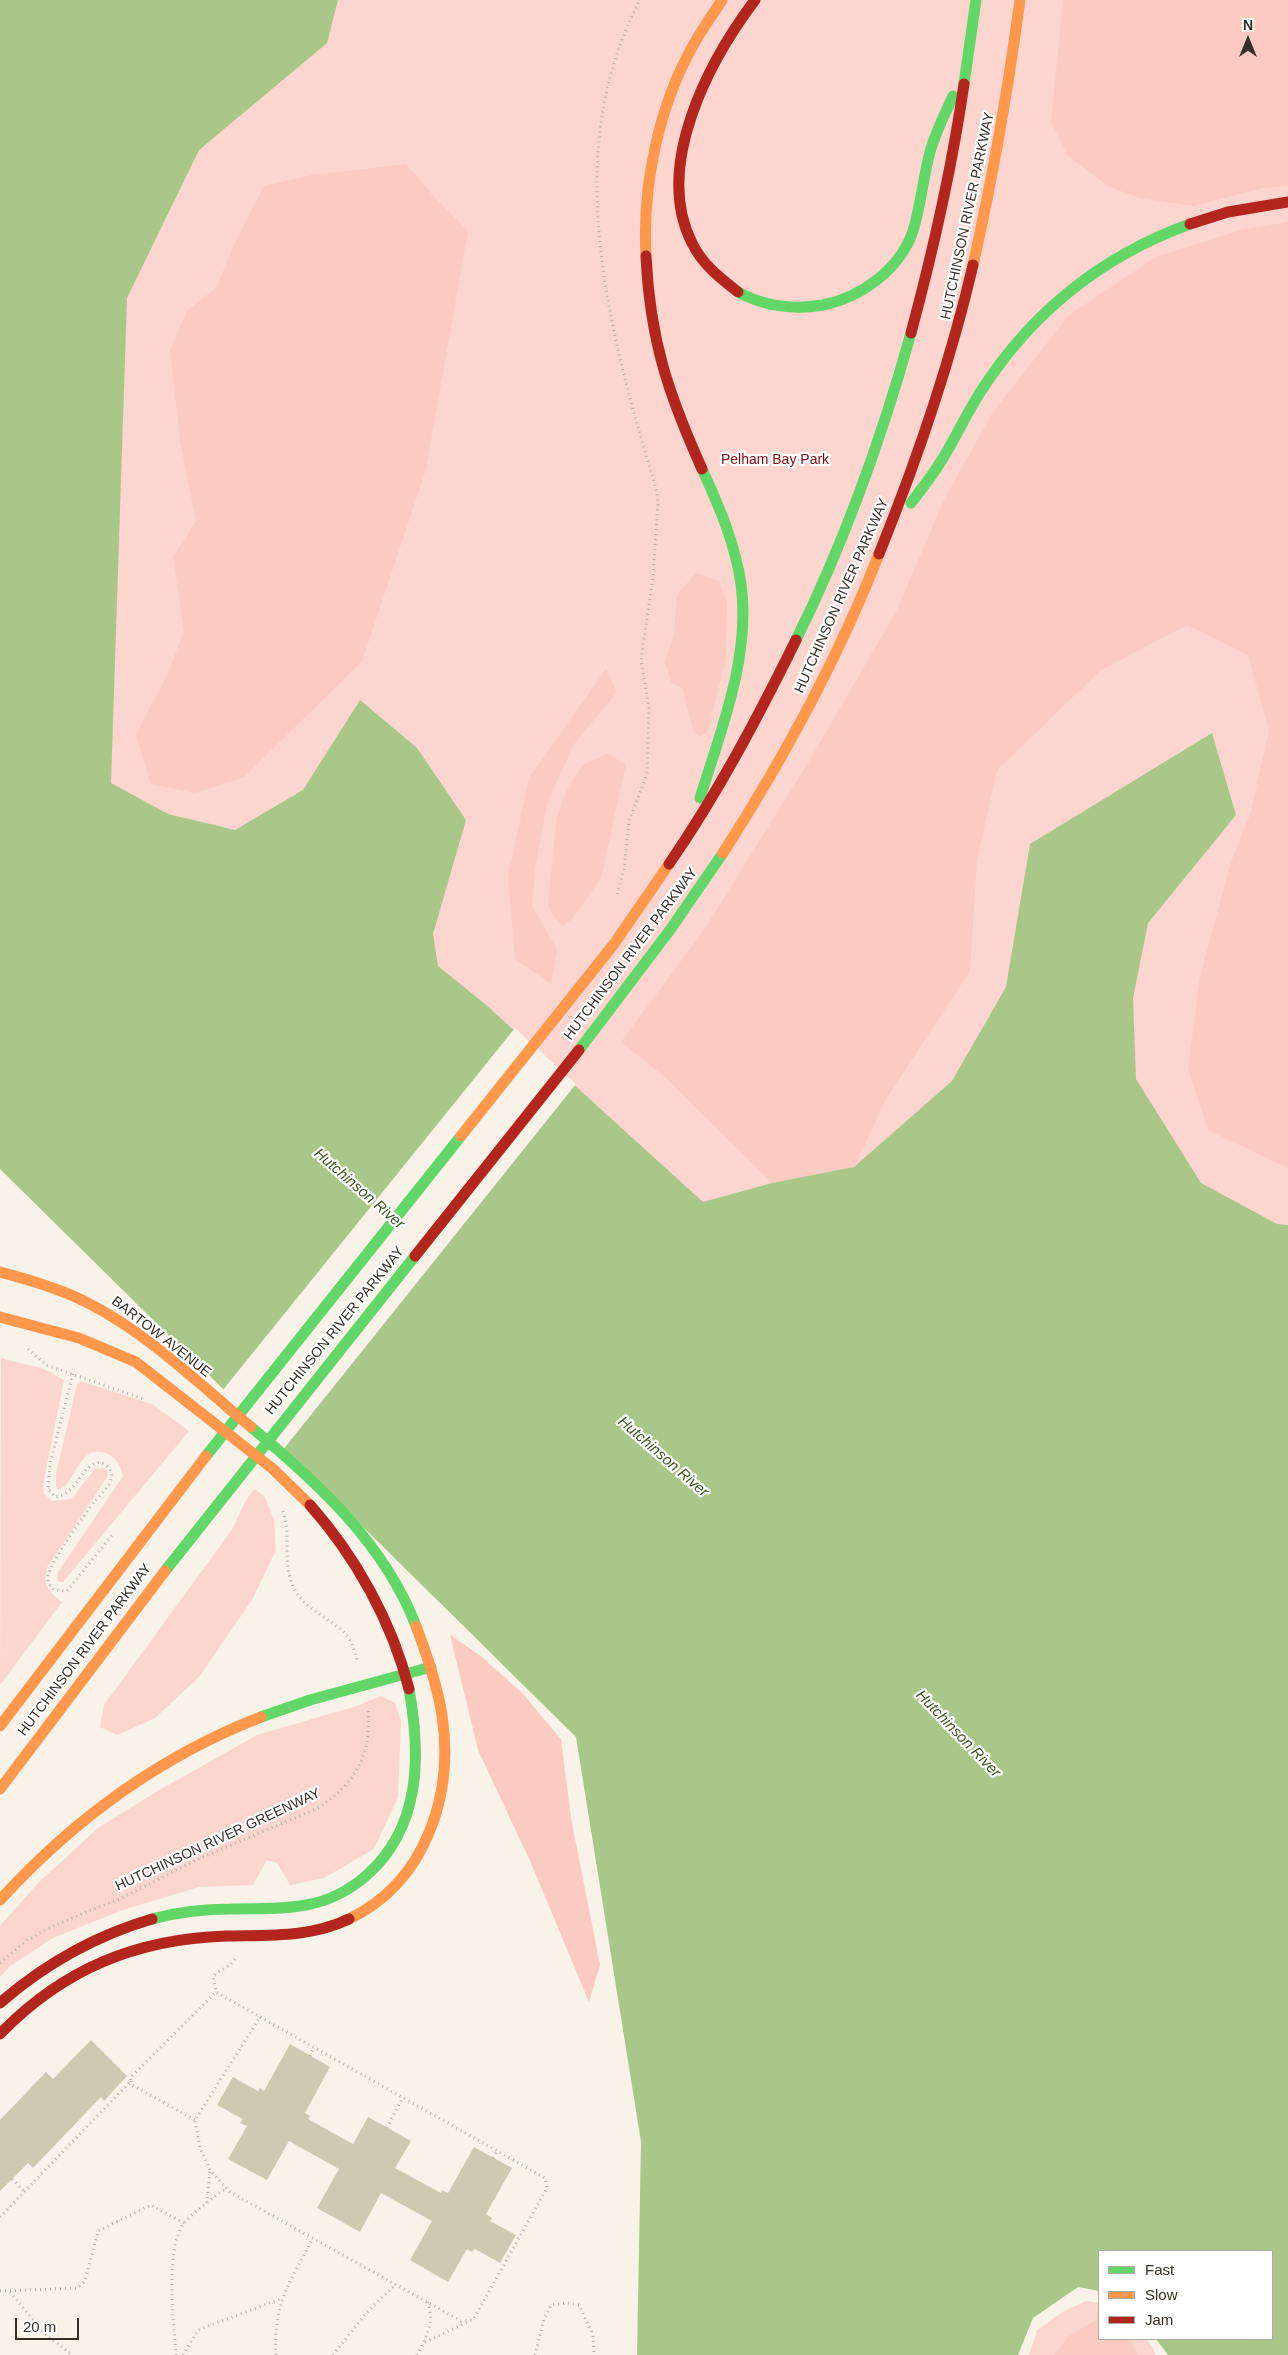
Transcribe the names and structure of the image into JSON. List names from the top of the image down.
{
  "streets": {
    "main road": ["HUTCHINSON RIVER PARKWAY", "BARTOW AVENUE"],
    "path": ["HUTCHINSON RIVER GREENWAY"]
  },
  "water": ["Hutchinson River"],
  "parks": ["Pelham Bay Park"],
  "legend": ["Fast", "Slow", "Jam"],
  "scale_bar": "20 m",
  "north": "top"
}
